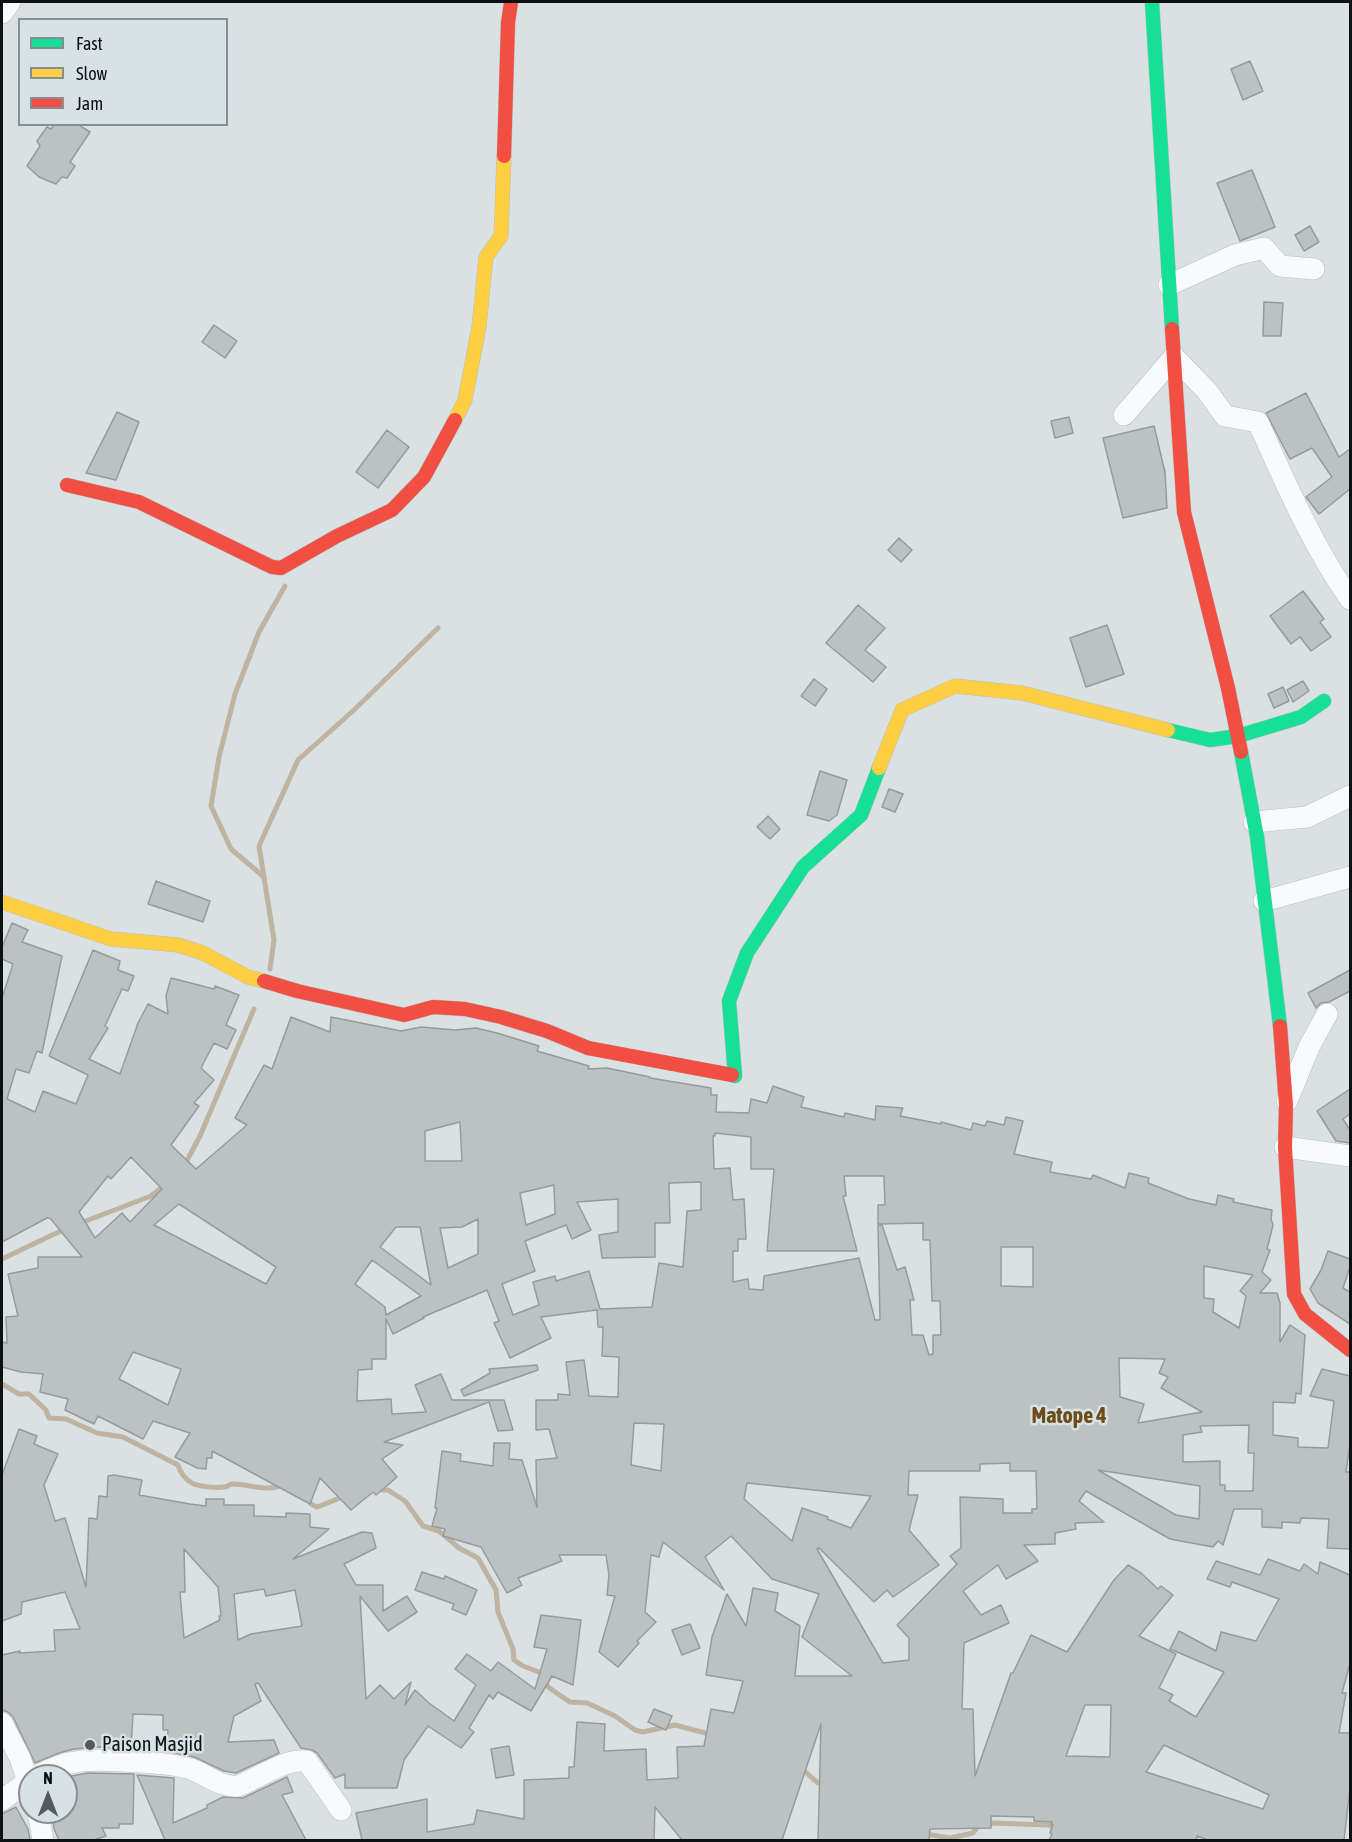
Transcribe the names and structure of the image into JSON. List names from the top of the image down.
{
  "districts": ["Matope 4"],
  "places": ["Paison Masjid"],
  "legend": ["Fast", "Slow", "Jam"],
  "north": "top"
}
